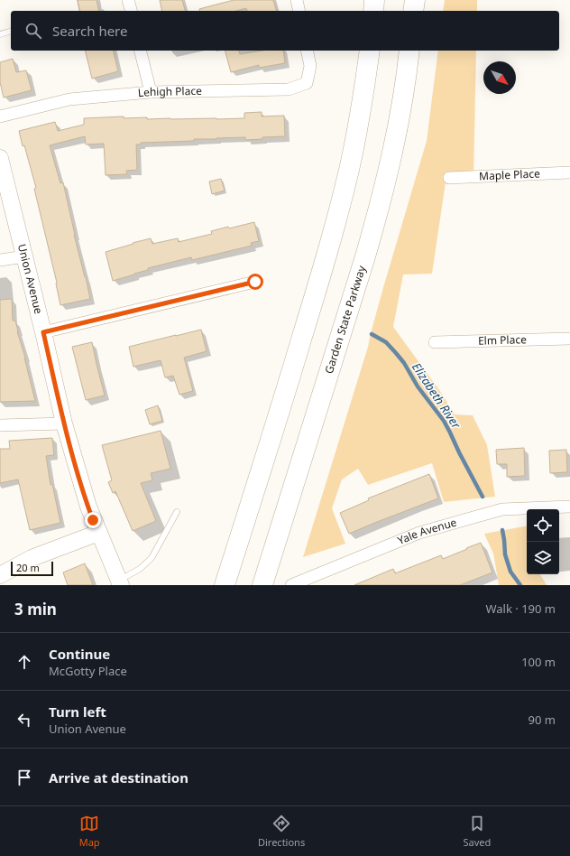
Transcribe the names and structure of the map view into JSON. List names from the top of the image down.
{
  "streets": {
    "highway": ["Garden State Parkway"],
    "main road": ["Union Avenue"],
    "street": [
      "Lehigh Place",
      "Maple Place",
      "Elm Place",
      "Yale Avenue"
    ]
  },
  "water": ["Elizabeth River"],
  "scale_bar": "20 m",
  "north": "bottom right",
  "page": {
    "search": "Search here",
    "scale": "20 m",
    "heading": ["3 min", "Walk · 190 m"],
    "list": [
      ["Continue", "McGotty Place", "100 m"],
      ["Turn left", "Union Avenue", "90 m"],
      "Arrive at destination"
    ],
    "nav": ["Map", "Directions", "Saved"]
  }
}
